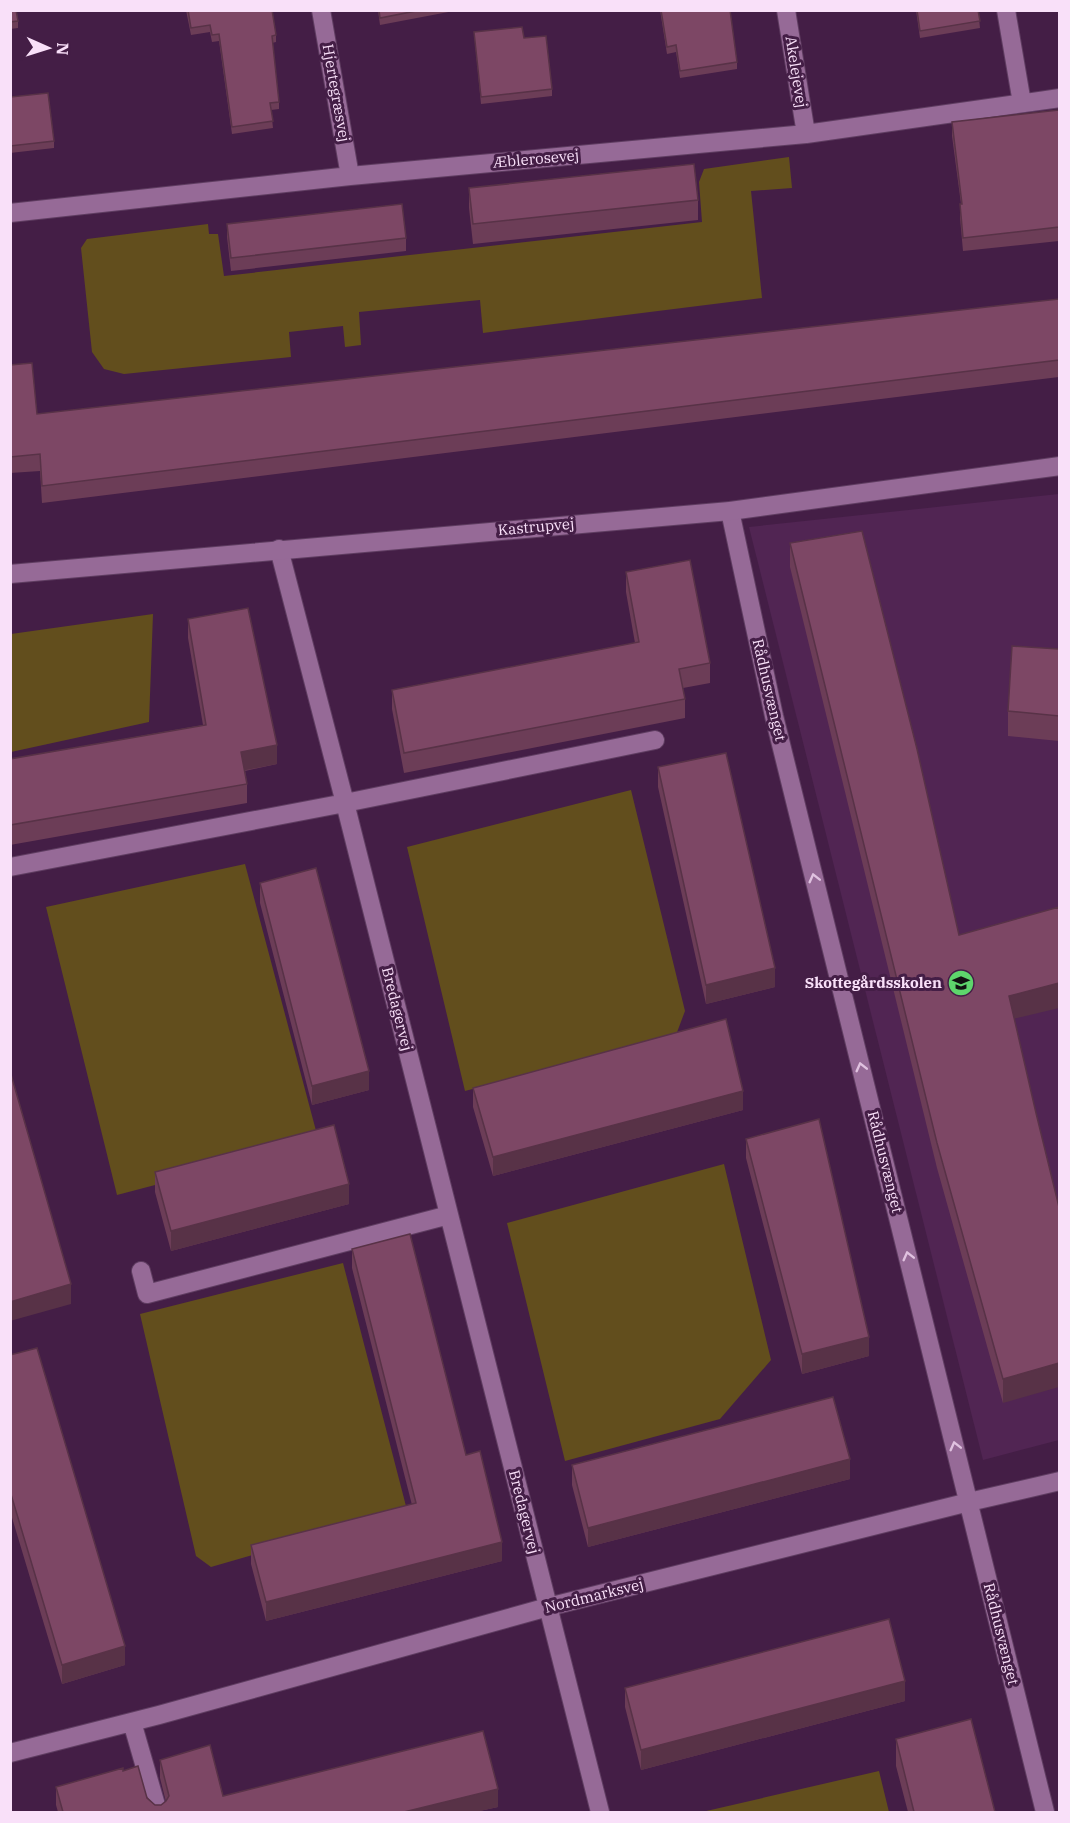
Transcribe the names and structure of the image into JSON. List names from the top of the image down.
{
  "streets": {
    "street": [
      "Akelejevej",
      "Hjertegræsvej",
      "Æblerosevej",
      "Kastrupvej",
      "Rådhusvænget",
      "Bredagervej",
      "Nordmarksvej"
    ]
  },
  "crossings": [
    ["Akelejevej", "Æblerosevej"],
    ["Hjertegræsvej", "Æblerosevej"],
    ["Kastrupvej", "Rådhusvænget"],
    ["Kastrupvej", "Bredagervej"],
    ["Rådhusvænget", "Nordmarksvej"],
    ["Bredagervej", "Nordmarksvej"]
  ],
  "one_way": ["Rådhusvænget"],
  "places": {
    "school or university": ["Skottegårdsskolen"]
  },
  "north": "right"
}
